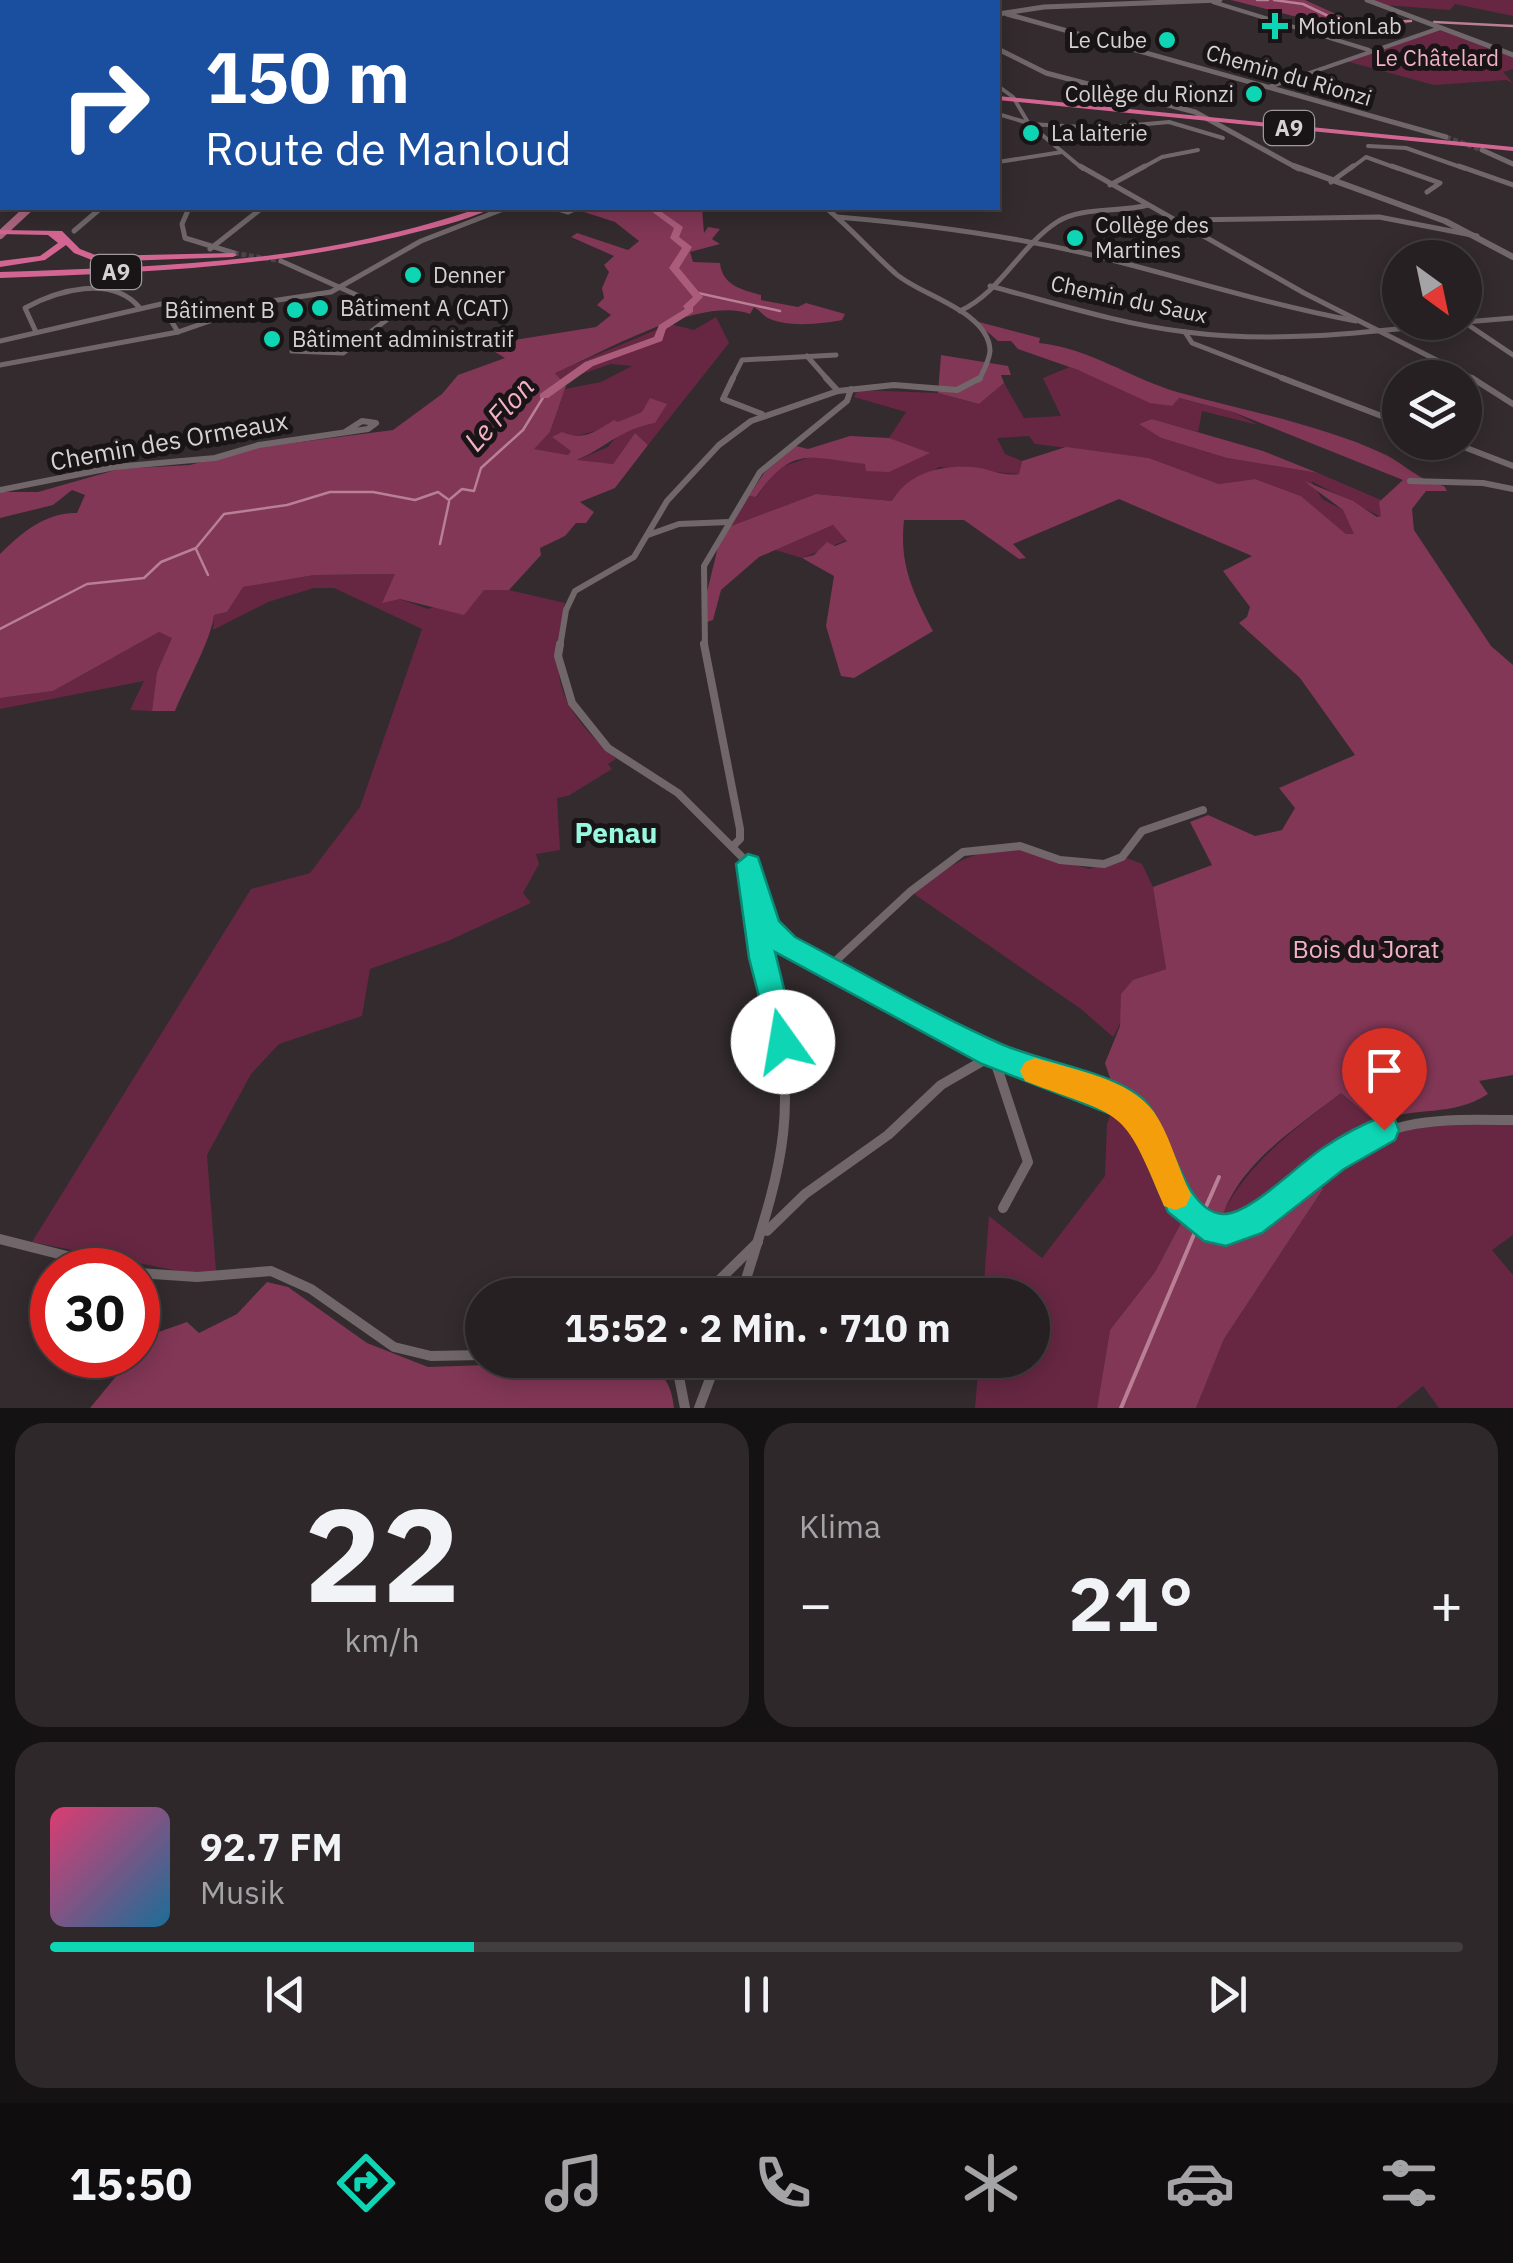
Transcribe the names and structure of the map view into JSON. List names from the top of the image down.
{
  "streets": {
    "highway": ["A9"],
    "street": ["Chemin du Rionzi", "Chemin du Saux", "Chemin des Ormeaux"]
  },
  "districts": ["Penau"],
  "water": ["Le Flon"],
  "parks": ["Le Châtelard", "Bois du Jorat"],
  "places": {
    "health": ["MotionLab"],
    "other": [
      "Le Cube",
      "Collège du Rionzi",
      "La laiterie",
      "Collège des Martines",
      "Denner",
      "Bâtiment A (CAT)",
      "Bâtiment B",
      "Bâtiment administratif"
    ]
  },
  "north": "bottom right",
  "page": {
    "turn": ["150 m", "Route de Manloud"],
    "limit": "30",
    "trip": "15:52 · 2 Min. · 710 m",
    "tile": [
      ["22", "km/h"],
      "Klima"
    ],
    "heat": ["−", "21°", "+"],
    "song": ["92.7 FM", "Musik"],
    "tabs": "15:50"
  }
}
